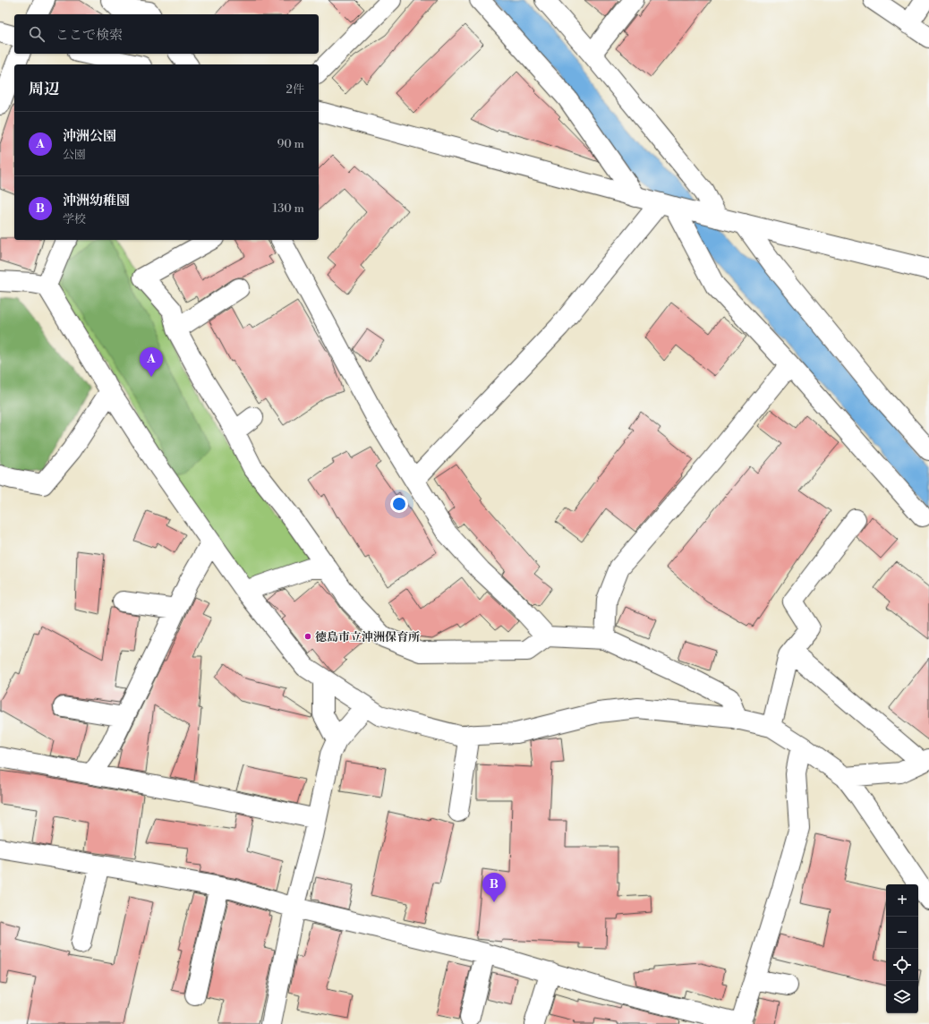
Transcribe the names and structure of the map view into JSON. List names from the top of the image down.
{
  "places": ["徳島市立沖洲保育所"],
  "page": {
    "search": "ここで検索",
    "heading": ["周辺", "2件"],
    "list": [
      {
        "mark": "A",
        "name": "沖洲公園",
        "note": "公園",
        "value": "90 m"
      },
      {
        "mark": "B",
        "name": "沖洲幼稚園",
        "note": "学校",
        "value": "130 m"
      }
    ],
    "pins": ["A", "B"],
    "map_buttons": ["+", "−"]
  }
}
